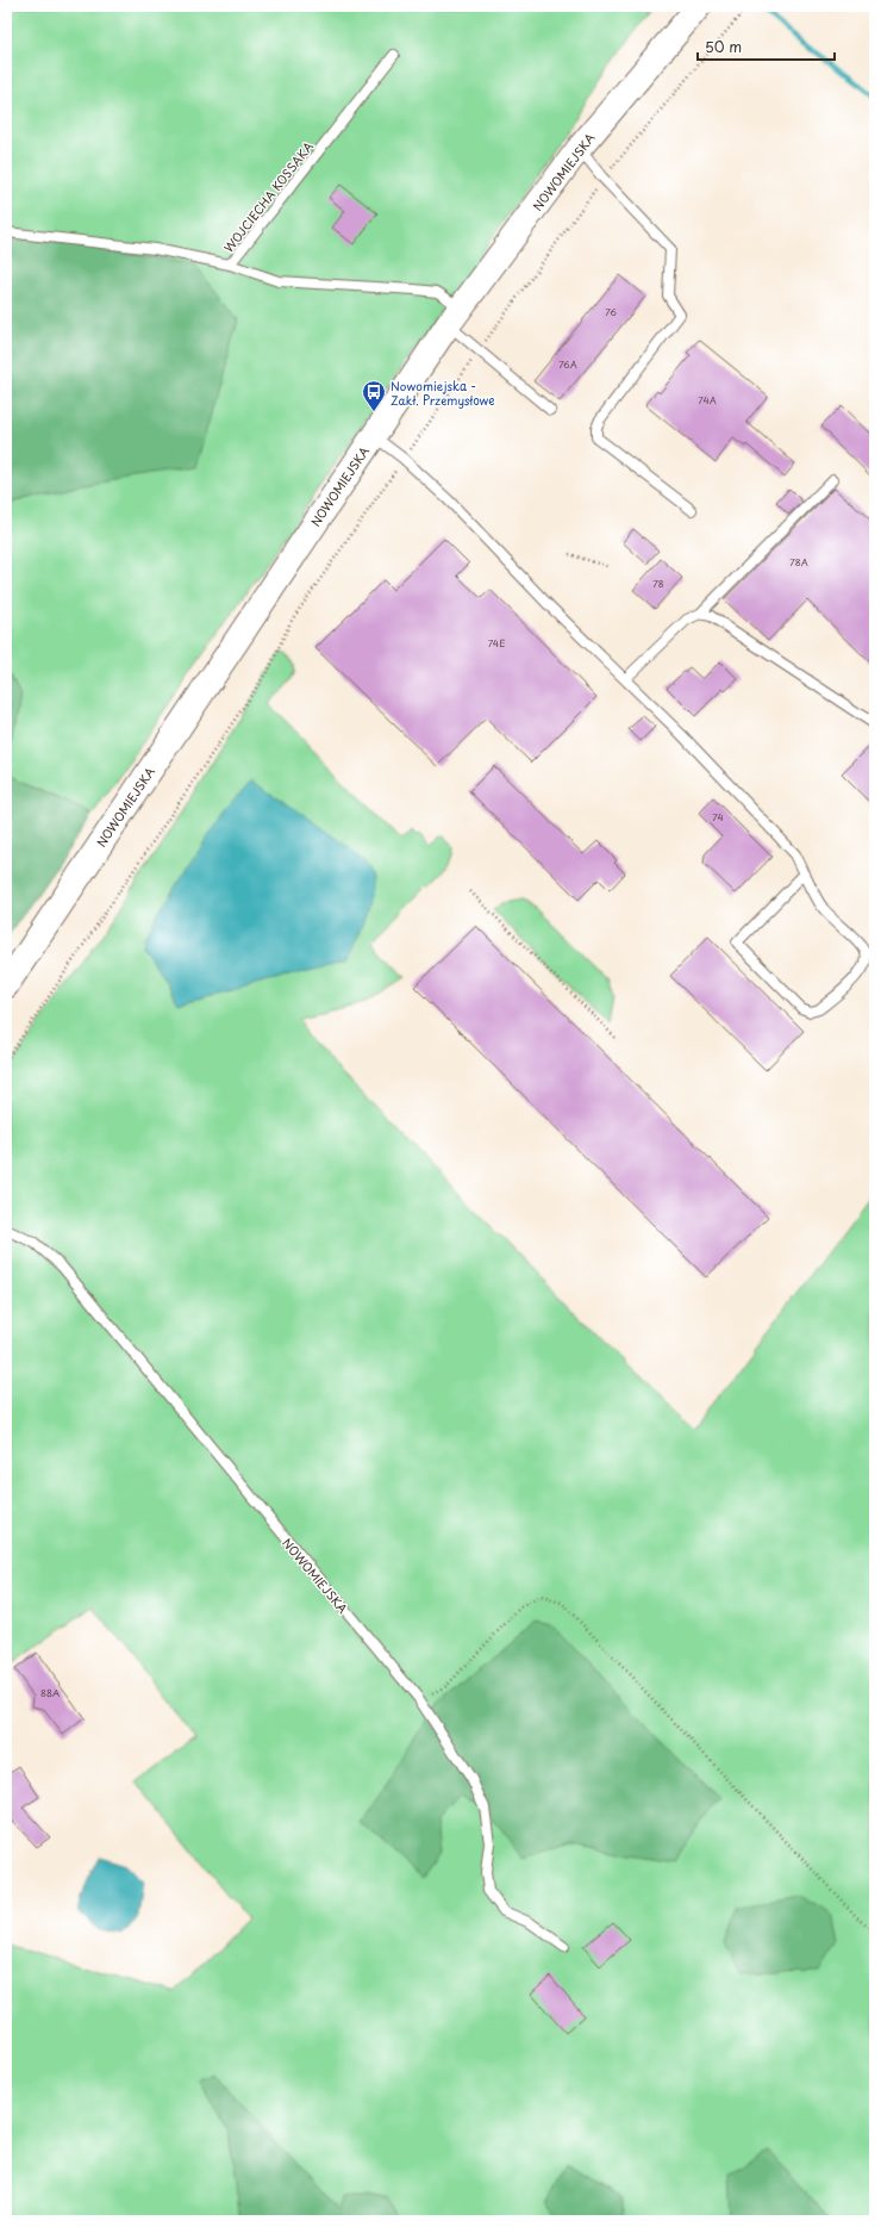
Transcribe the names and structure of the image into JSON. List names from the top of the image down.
{
  "streets": {
    "street": ["NOWOMIEJSKA"],
    "lane": ["WOJCIECHA KOSSAKA"]
  },
  "places": {
    "bus stop": ["Nowomiejska - Zakł. Przemysłowe"]
  },
  "house_numbers": [
    "76",
    "76A",
    "74A",
    "78A",
    "78",
    "74E",
    "74",
    "88A"
  ],
  "scale_bar": "50 m"
}
